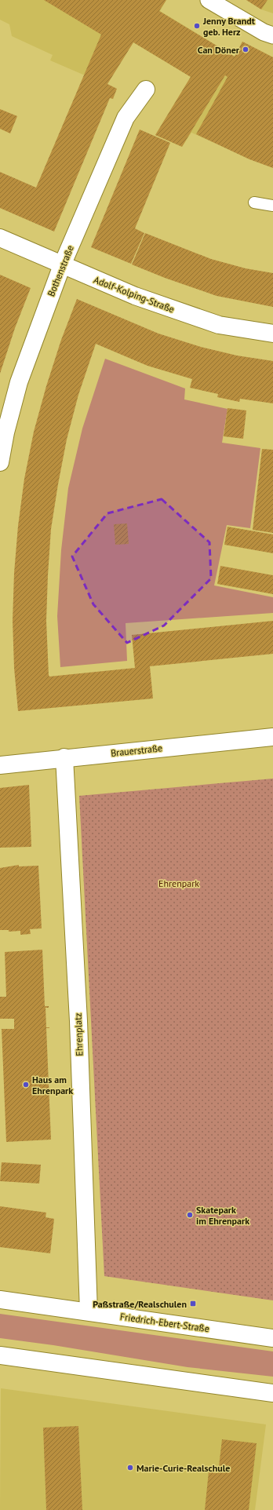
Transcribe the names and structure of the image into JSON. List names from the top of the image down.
{
  "streets": {
    "street": [
      "Bothenstraße",
      "Adolf-Kolping-Straße",
      "Brauerstraße",
      "Ehrenplatz",
      "Friedrich-Ebert-Straße"
    ]
  },
  "crossings": [
    ["Bothenstraße", "Adolf-Kolping-Straße"],
    ["Brauerstraße", "Ehrenplatz"],
    ["Ehrenplatz", "Friedrich-Ebert-Straße"]
  ],
  "parks": ["Ehrenpark"],
  "places": {
    "other": [
      "Jenny Brandt geb. Herz",
      "Can Döner",
      "Haus am Ehrenpark",
      "Skatepark im Ehrenpark",
      "Marie-Curie-Realschule"
    ],
    "transit": ["Paßstraße/Realschulen"]
  }
}
